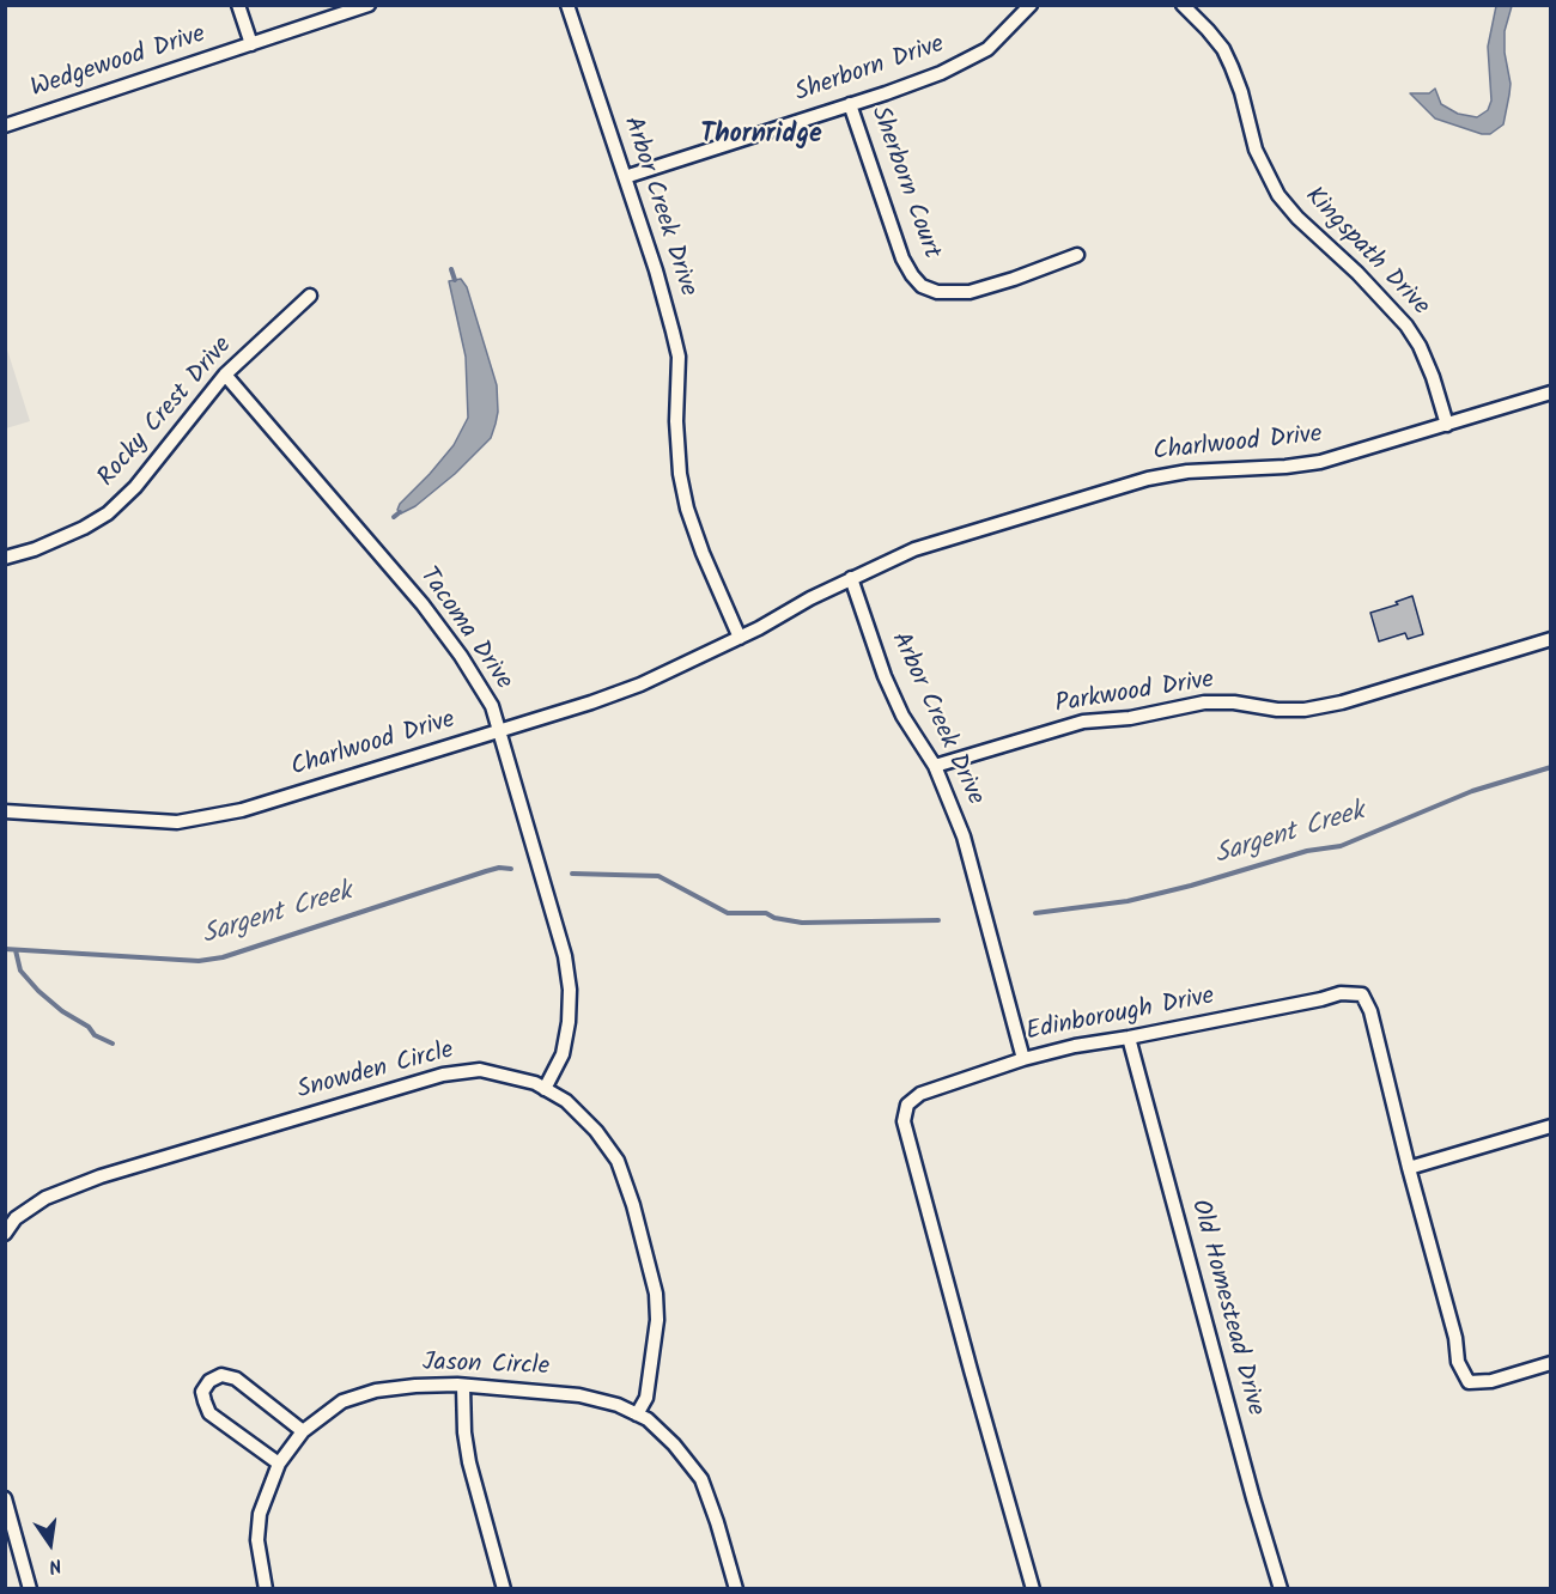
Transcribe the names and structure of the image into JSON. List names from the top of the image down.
{
  "streets": {
    "street": [
      "Wedgewood Drive",
      "Sherborn Drive",
      "Sherborn Court",
      "Arbor Creek Drive",
      "Kingspath Drive",
      "Rocky Crest Drive",
      "Charlwood Drive",
      "Tacoma Drive",
      "Parkwood Drive",
      "Edinborough Drive",
      "Snowden Circle",
      "Old Homestead Drive",
      "Jason Circle"
    ]
  },
  "crossings": [
    ["Sherborn Drive", "Sherborn Court"],
    ["Sherborn Drive", "Arbor Creek Drive"],
    ["Arbor Creek Drive", "Charlwood Drive"],
    ["Arbor Creek Drive", "Parkwood Drive"],
    ["Arbor Creek Drive", "Edinborough Drive"],
    ["Kingspath Drive", "Charlwood Drive"],
    ["Rocky Crest Drive", "Tacoma Drive"],
    ["Charlwood Drive", "Tacoma Drive"],
    ["Tacoma Drive", "Snowden Circle"],
    ["Edinborough Drive", "Old Homestead Drive"],
    ["Snowden Circle", "Jason Circle"]
  ],
  "districts": ["Thornridge"],
  "water": ["Sargent Creek"],
  "north": "bottom"
}
